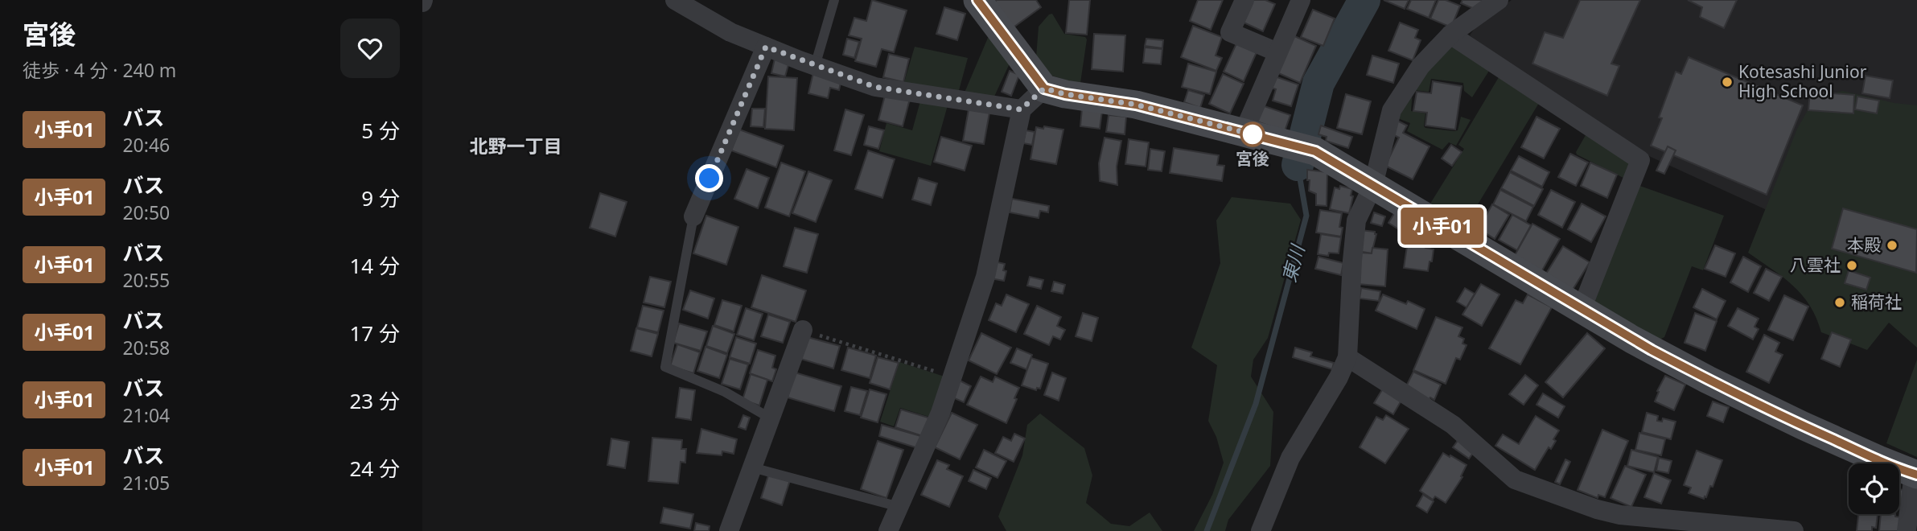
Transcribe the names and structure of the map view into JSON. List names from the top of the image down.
{
  "districts": ["北野一丁目"],
  "water": ["東川"],
  "places": [
    "Kotesashi Junior High School",
    "宮後",
    "本殿",
    "八雲社",
    "稲荷社"
  ],
  "lines": ["bus line 小手01"],
  "page": {
    "heading": ["宮後", "徒歩 · 4 分 · 240 m"],
    "on_map": "小手01",
    "list": [
      {
        "mark": "小手01",
        "name": "バス",
        "note": "20:46",
        "value": "5 分"
      },
      {
        "mark": "小手01",
        "name": "バス",
        "note": "20:50",
        "value": "9 分"
      },
      {
        "mark": "小手01",
        "name": "バス",
        "note": "20:55",
        "value": "14 分"
      },
      {
        "mark": "小手01",
        "name": "バス",
        "note": "20:58",
        "value": "17 分"
      },
      {
        "mark": "小手01",
        "name": "バス",
        "note": "21:04",
        "value": "23 分"
      },
      {
        "mark": "小手01",
        "name": "バス",
        "note": "21:05",
        "value": "24 分"
      }
    ]
  }
}
